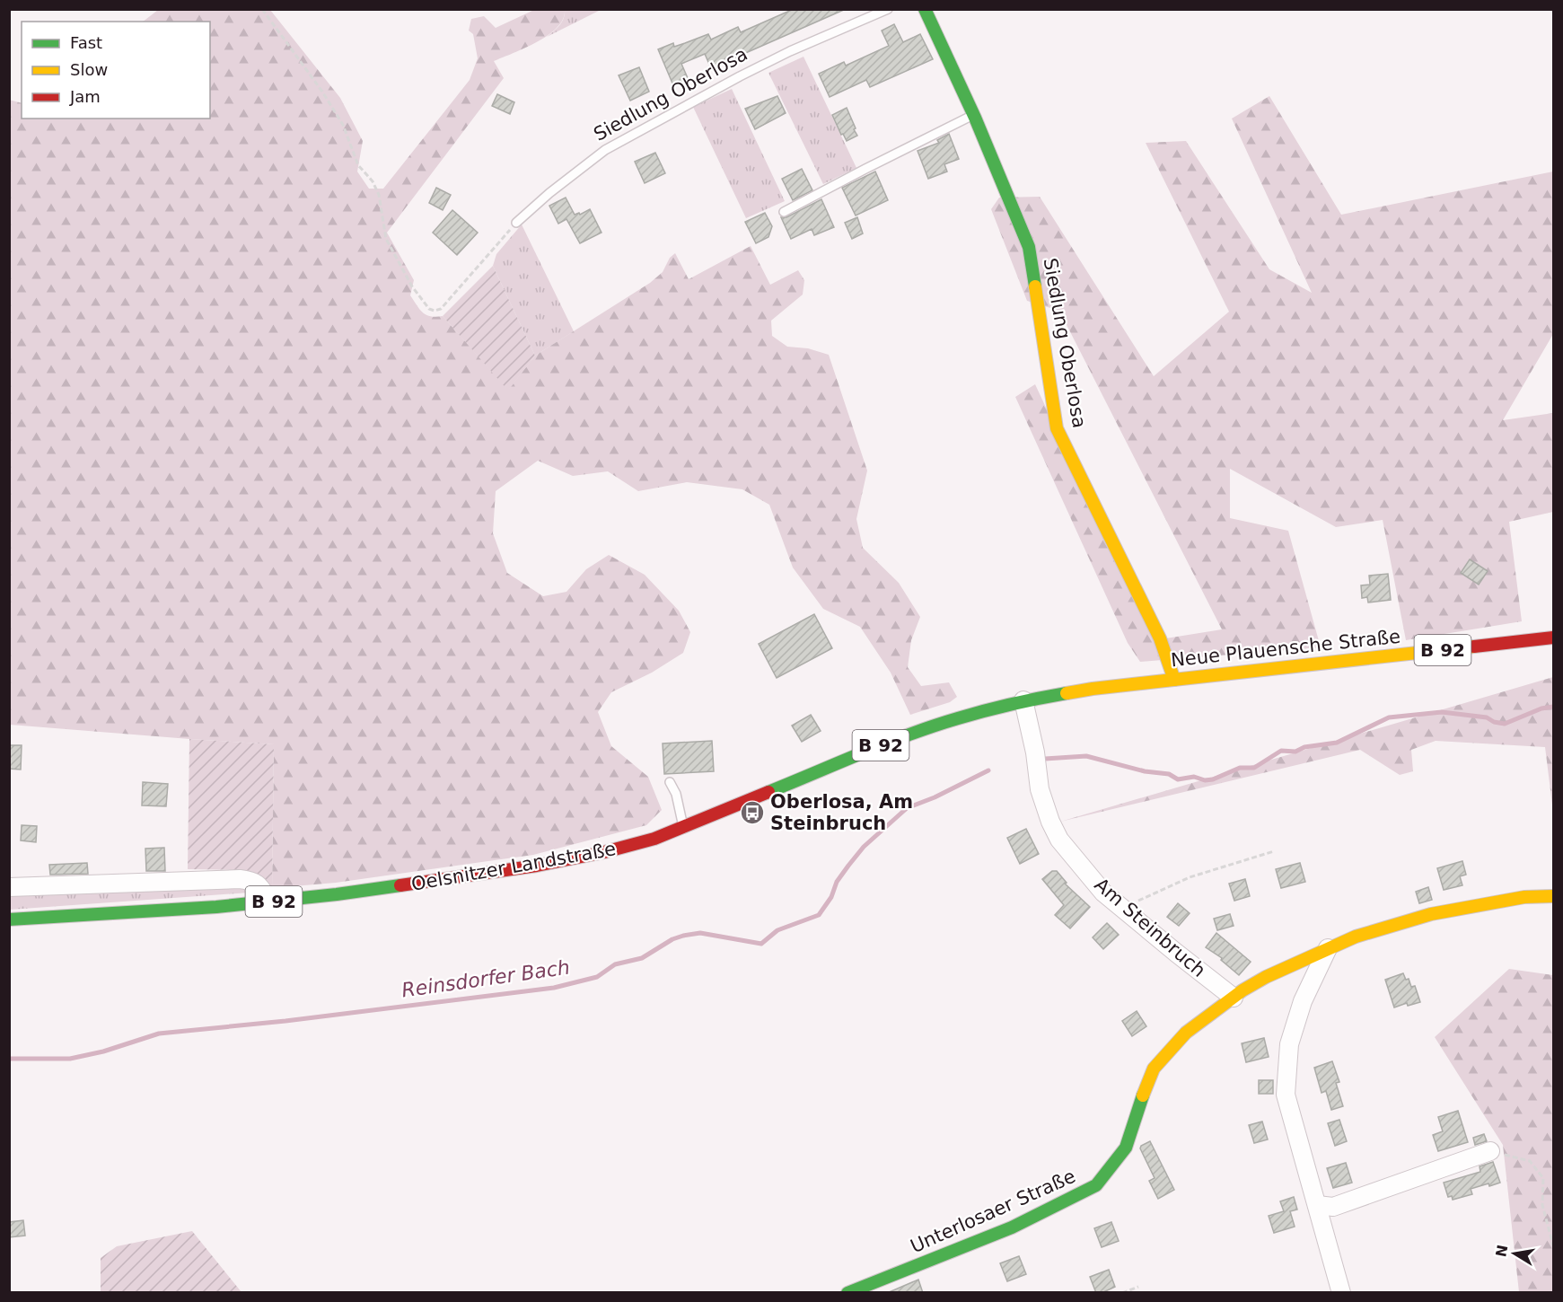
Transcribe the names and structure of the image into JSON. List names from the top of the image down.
{
  "streets": {
    "main road": [
      "Siedlung Oberlosa",
      "Neue Plauensche Straße",
      "B 92",
      "Oelsnitzer Landstraße",
      "Unterlosaer Straße"
    ],
    "street": ["Am Steinbruch"]
  },
  "crossings": [
    ["Siedlung Oberlosa", "Neue Plauensche Straße"],
    ["Neue Plauensche Straße", "Oelsnitzer Landstraße"],
    ["Neue Plauensche Straße", "Am Steinbruch"],
    ["Oelsnitzer Landstraße", "Am Steinbruch"],
    ["Am Steinbruch", "Unterlosaer Straße"]
  ],
  "water": ["Reinsdorfer Bach"],
  "places": {
    "bus stop": ["Oberlosa, Am Steinbruch"]
  },
  "legend": ["Fast", "Slow", "Jam"],
  "north": "left"
}
